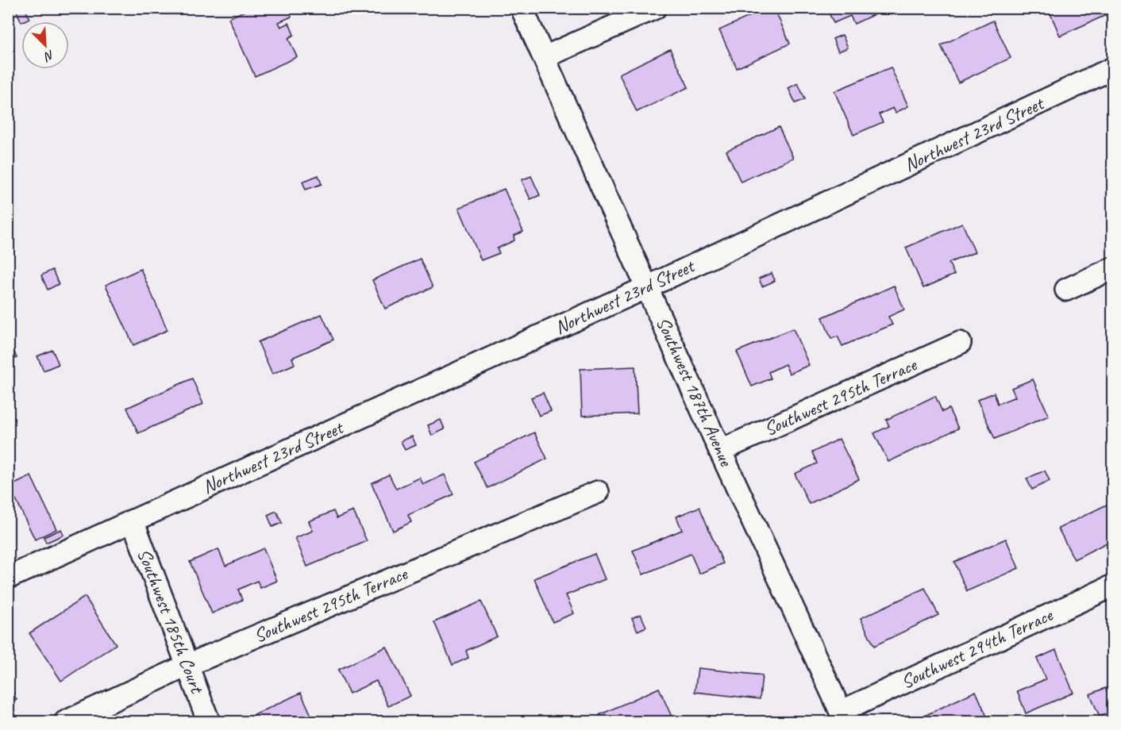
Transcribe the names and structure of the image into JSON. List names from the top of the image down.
{
  "streets": {
    "street": [
      "Northwest 23rd Street",
      "Southwest 187th Avenue",
      "Southwest 295th Terrace",
      "Southwest 185th Court",
      "Southwest 294th Terrace"
    ]
  },
  "crossings": [
    ["Northwest 23rd Street", "Southwest 187th Avenue"],
    ["Northwest 23rd Street", "Southwest 185th Court"],
    ["Southwest 187th Avenue", "Southwest 295th Terrace"],
    ["Southwest 187th Avenue", "Southwest 294th Terrace"],
    ["Southwest 295th Terrace", "Southwest 185th Court"]
  ],
  "north": "bottom right"
}
